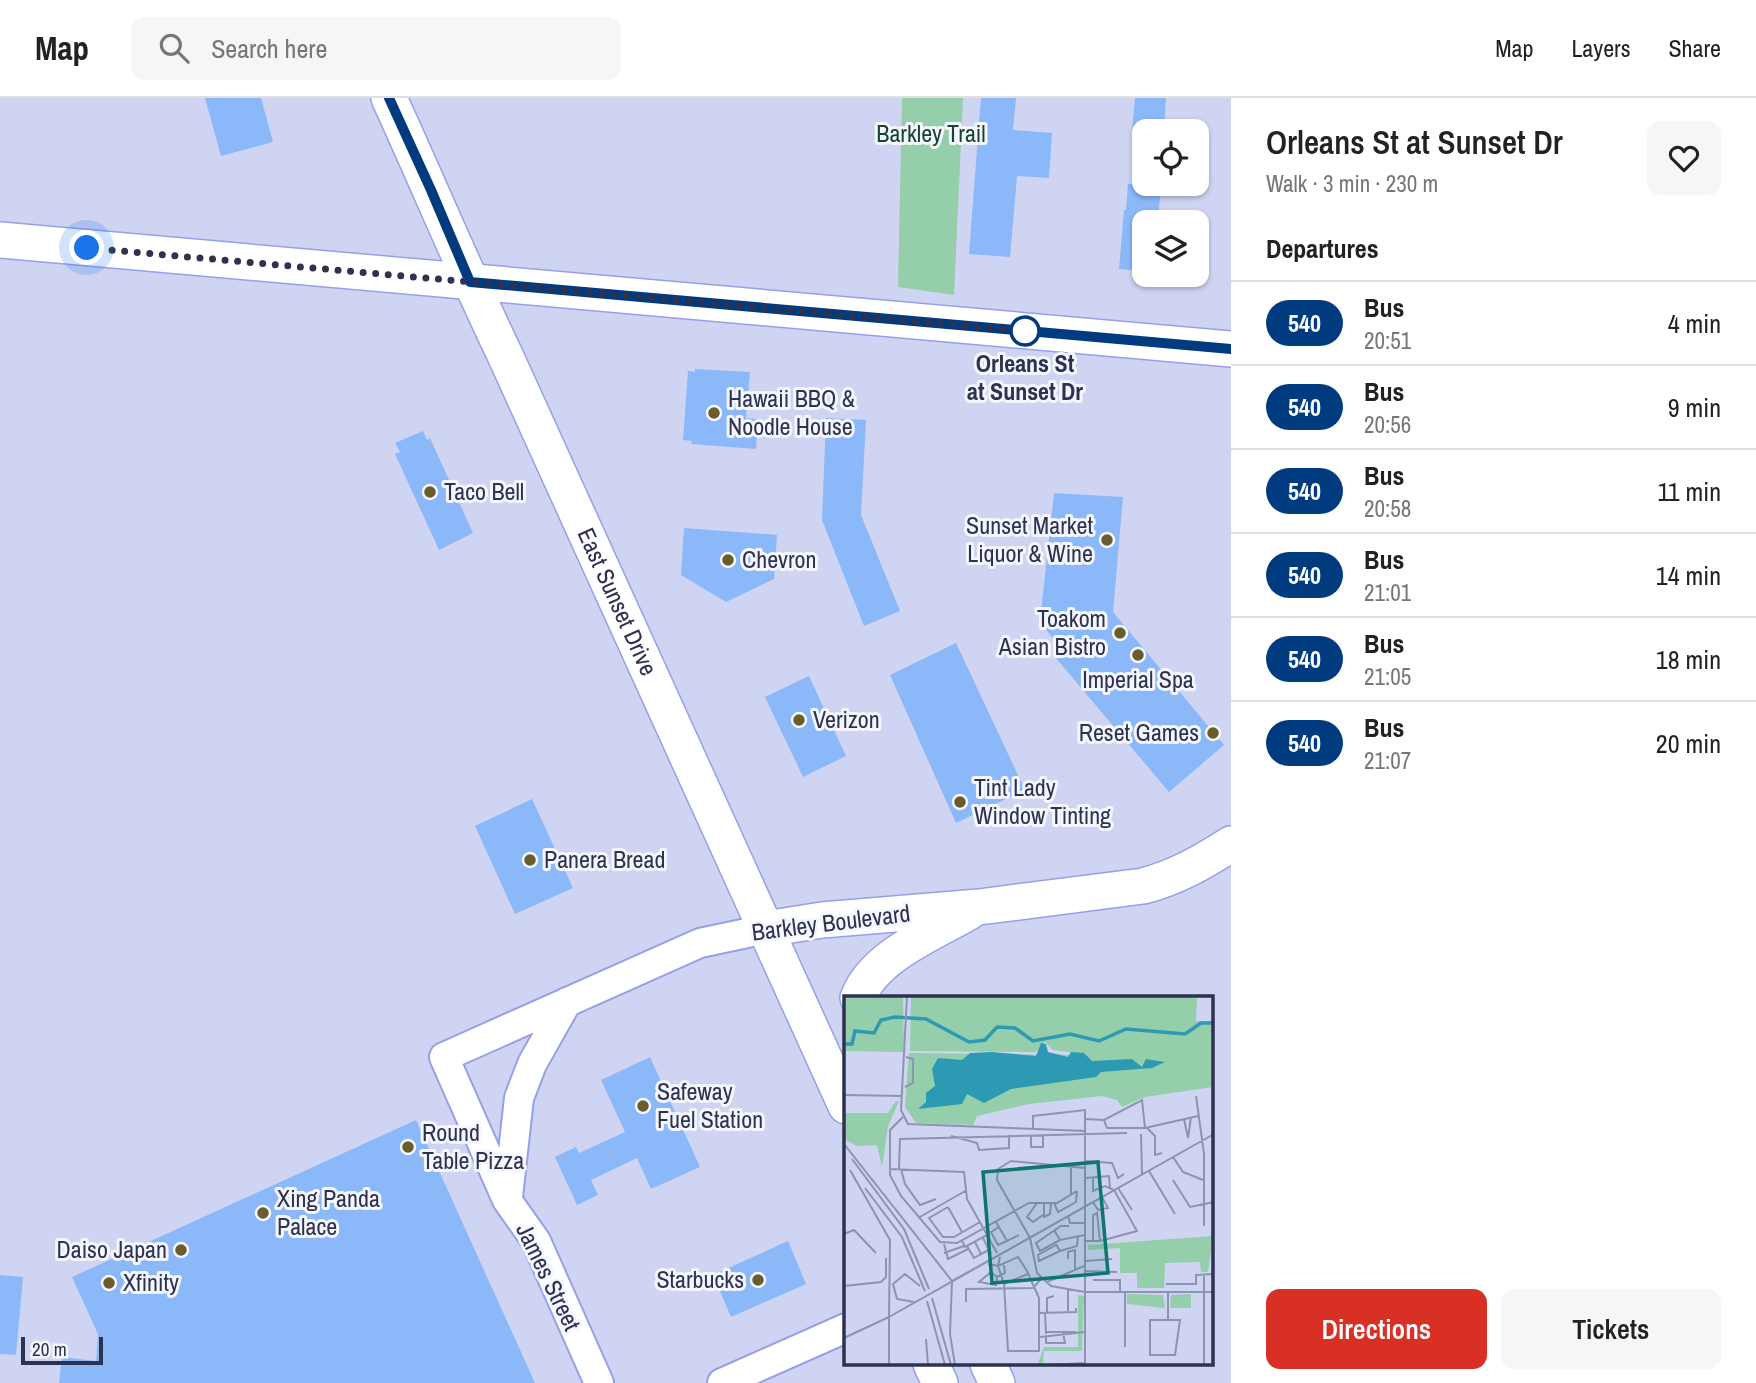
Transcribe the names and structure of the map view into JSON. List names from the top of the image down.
{
  "streets": {
    "main road": ["East Sunset Drive", "Barkley Boulevard"],
    "street": ["James Street"]
  },
  "crossings": [
    ["East Sunset Drive", "Barkley Boulevard"],
    ["Barkley Boulevard", "James Street"]
  ],
  "parks": ["Barkley Trail"],
  "places": [
    "Orleans St at Sunset Dr",
    "Hawaii BBQ & Noodle House",
    "Taco Bell",
    "Sunset Market Liquor & Wine",
    "Chevron",
    "Toakom Asian Bistro",
    "Imperial Spa",
    "Verizon",
    "Reset Games",
    "Tint Lady Window Tinting",
    "Panera Bread",
    "Safeway Fuel Station",
    "Round Table Pizza",
    "Xing Panda Palace",
    "Daiso Japan",
    "Starbucks",
    "Xfinity"
  ],
  "lines": ["bus line 540"],
  "scale_bar": "20 m",
  "page": {
    "header": "Map",
    "search": "Search here",
    "nav": ["Map", "Layers", "Share"],
    "heading": [
      ["Orleans St at Sunset Dr", "Walk · 3 min · 230 m"],
      "Departures"
    ],
    "list": [
      {
        "mark": "540",
        "name": "Bus",
        "note": "20:51",
        "value": "4 min"
      },
      {
        "mark": "540",
        "name": "Bus",
        "note": "20:56",
        "value": "9 min"
      },
      {
        "mark": "540",
        "name": "Bus",
        "note": "20:58",
        "value": "11 min"
      },
      {
        "mark": "540",
        "name": "Bus",
        "note": "21:01",
        "value": "14 min"
      },
      {
        "mark": "540",
        "name": "Bus",
        "note": "21:05",
        "value": "18 min"
      },
      {
        "mark": "540",
        "name": "Bus",
        "note": "21:07",
        "value": "20 min"
      }
    ],
    "buttons": ["Directions", "Tickets"],
    "scale": "20 m"
  }
}
